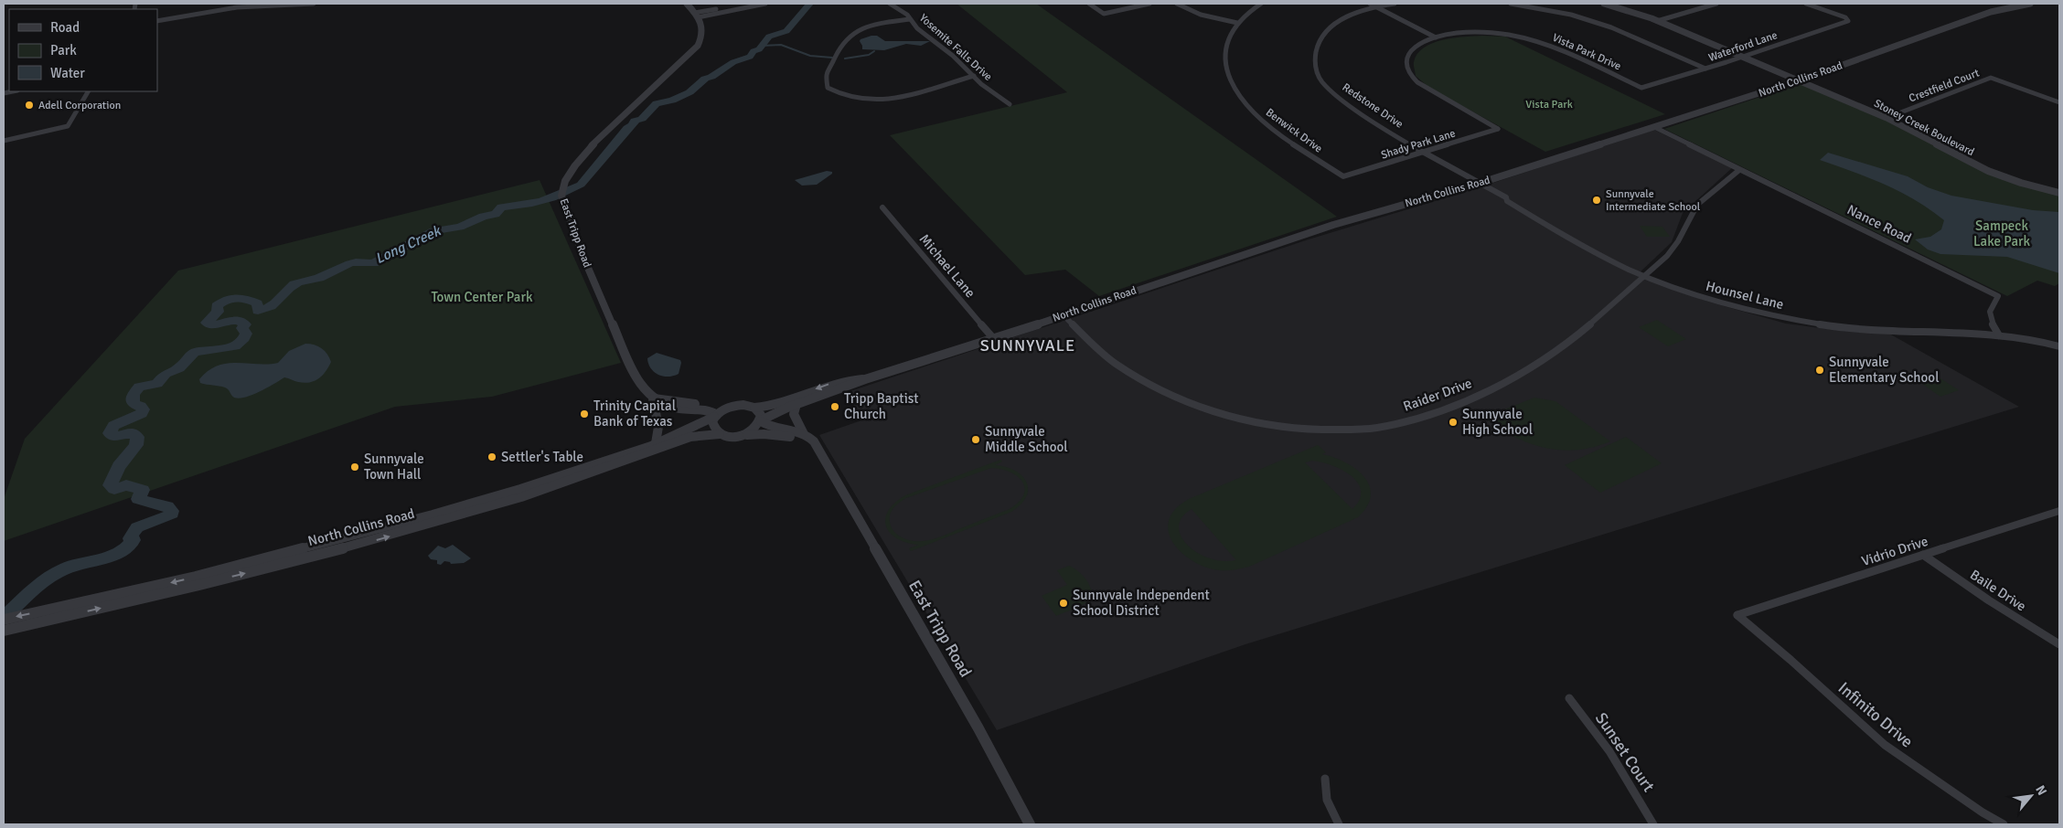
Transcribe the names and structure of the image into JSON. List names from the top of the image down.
{
  "streets": {
    "street": [
      "Waterford Lane",
      "Yosemite Falls Drive",
      "Vista Park Drive",
      "North Collins Road",
      "Crestfield Court",
      "Redstone Drive",
      "Stoney Creek Boulevard",
      "Benwick Drive",
      "Shady Park Lane",
      "Nance Road",
      "East Tripp Road",
      "Michael Lane",
      "Hounsel Lane",
      "Raider Drive",
      "Vidrio Drive",
      "Baile Drive",
      "Infinito Drive",
      "Sunset Court"
    ]
  },
  "crossings": [
    ["Waterford Lane", "Vista Park Drive"],
    ["Waterford Lane", "Stoney Creek Boulevard"],
    ["Vista Park Drive", "Shady Park Lane"],
    ["North Collins Road", "Redstone Drive"],
    ["North Collins Road", "Stoney Creek Boulevard"],
    ["North Collins Road", "Nance Road"],
    ["North Collins Road", "East Tripp Road"],
    ["North Collins Road", "Michael Lane"],
    ["North Collins Road", "Hounsel Lane"],
    ["North Collins Road", "Raider Drive"],
    ["Crestfield Court", "Stoney Creek Boulevard"],
    ["Redstone Drive", "Shady Park Lane"],
    ["Redstone Drive", "Hounsel Lane"],
    ["Benwick Drive", "Shady Park Lane"],
    ["Nance Road", "Hounsel Lane"],
    ["Nance Road", "Raider Drive"],
    ["Hounsel Lane", "Raider Drive"],
    ["Vidrio Drive", "Baile Drive"],
    ["Vidrio Drive", "Infinito Drive"]
  ],
  "districts": ["SUNNYVALE"],
  "water": ["Long Creek"],
  "parks": ["Vista Park", "Sampeck Lake Park", "Town Center Park"],
  "places": [
    "Adell Corporation",
    "Sunnyvale Intermediate School",
    "Sunnyvale Elementary School",
    "Tripp Baptist Church",
    "Trinity Capital Bank of Texas",
    "Sunnyvale High School",
    "Sunnyvale Middle School",
    "Settler's Table",
    "Sunnyvale Town Hall",
    "Sunnyvale Independent School District"
  ],
  "legend": ["Road", "Park", "Water"],
  "north": "top right"
}
